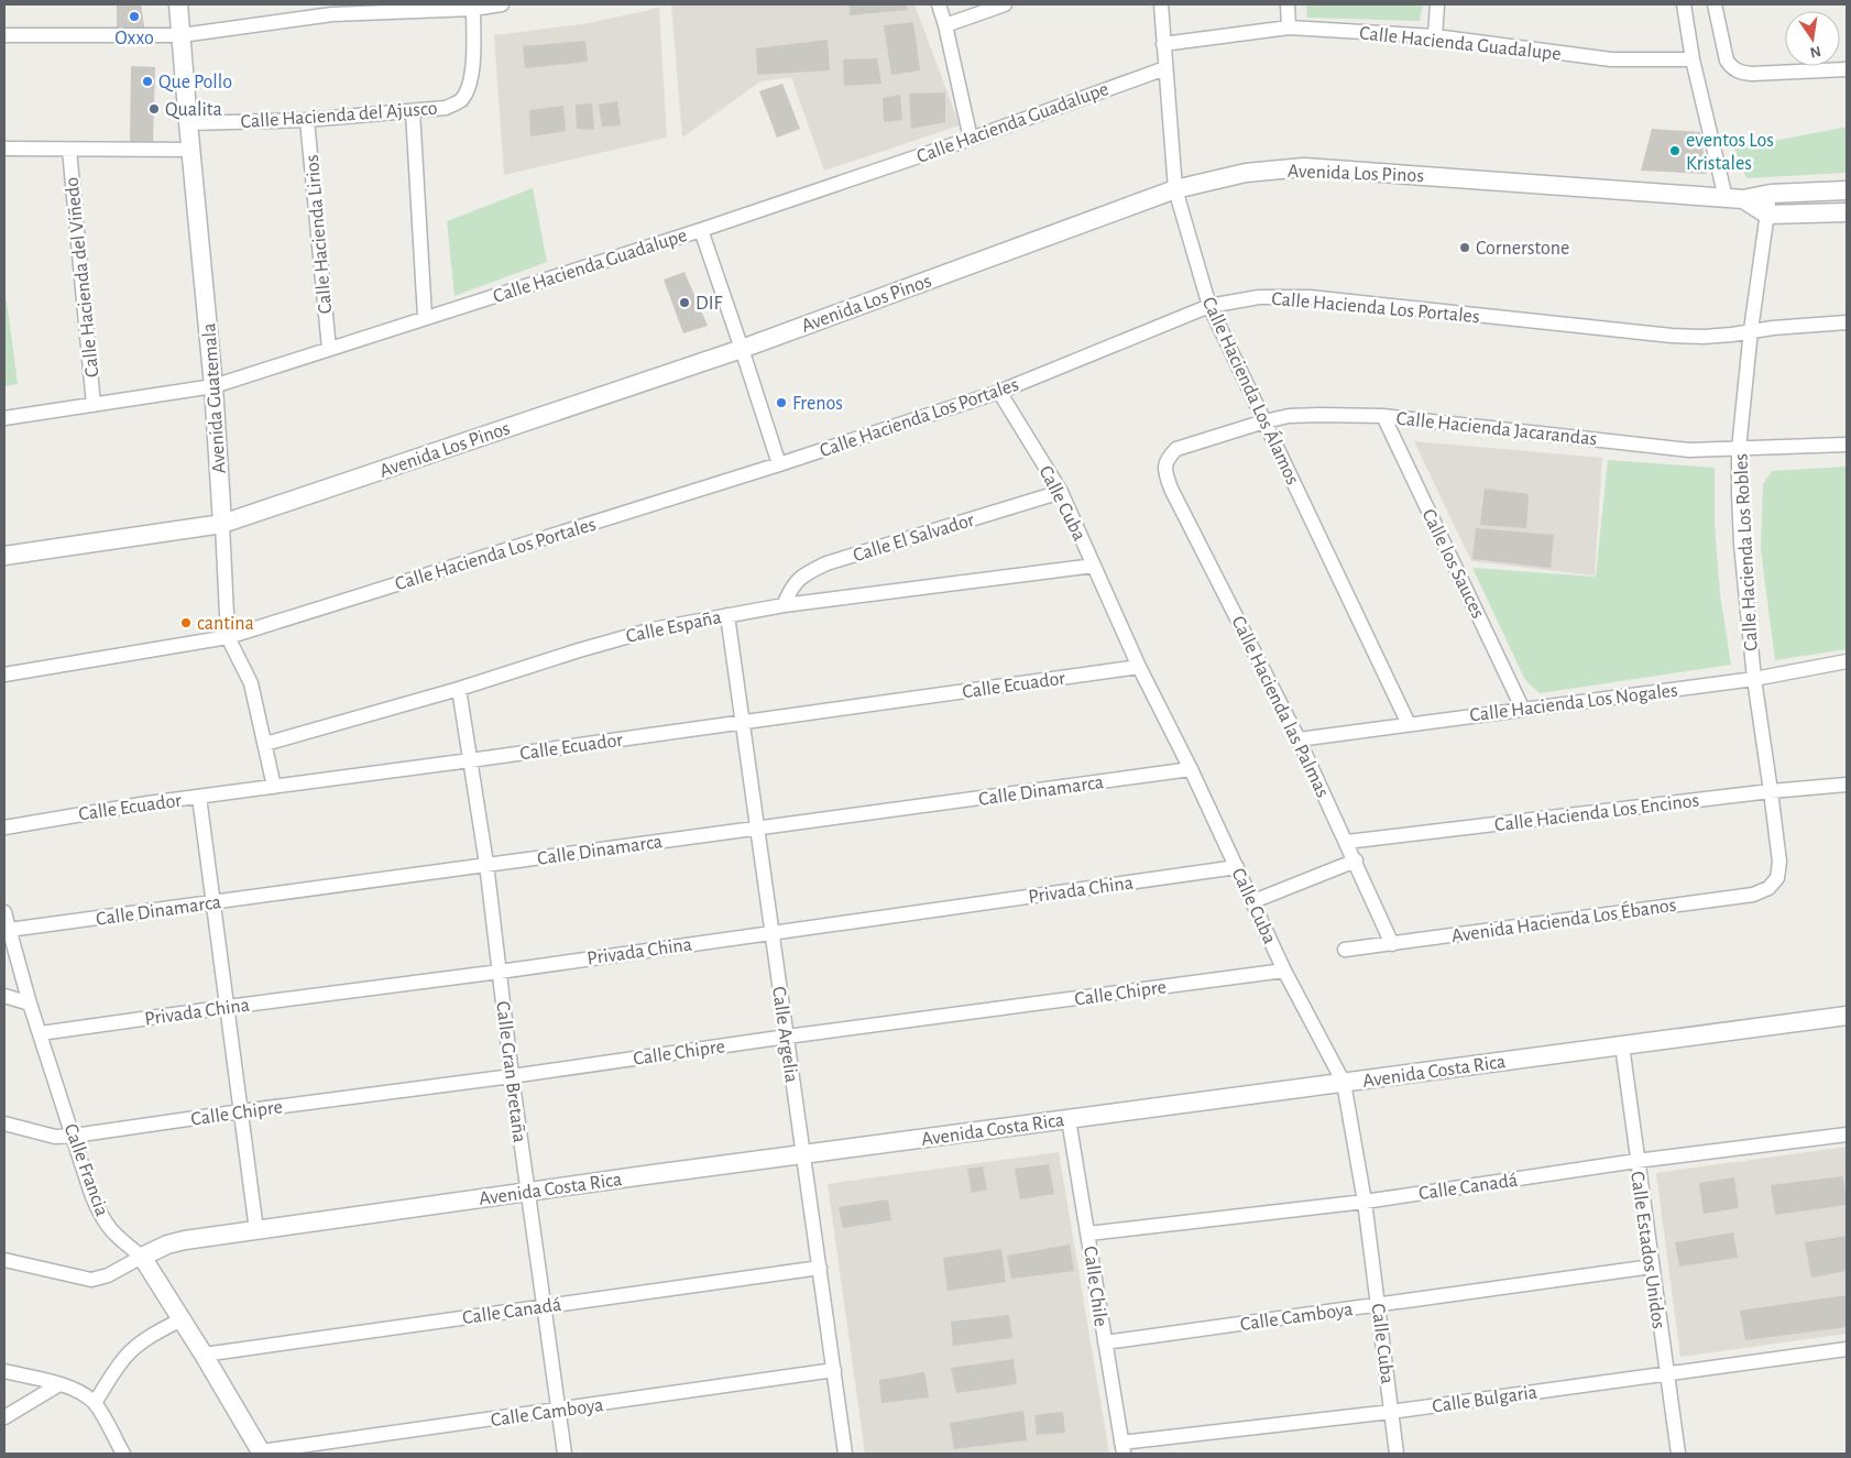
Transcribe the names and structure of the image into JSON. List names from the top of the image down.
{
  "streets": {
    "street": [
      "Calle Hacienda Guadalupe",
      "Calle Hacienda del Ajusco",
      "Avenida Los Pinos",
      "Calle Hacienda Lirios",
      "Calle Hacienda del Viñedo",
      "Calle Hacienda Los Portales",
      "Calle Hacienda Los Álamos",
      "Avenida Guatemala",
      "Calle Hacienda Jacarandas",
      "Calle Cuba",
      "Calle El Salvador",
      "Calle Hacienda Los Robles",
      "Calle los Sauces",
      "Calle España",
      "Calle Ecuador",
      "Calle Hacienda Los Nogales",
      "Calle Hacienda las Palmas",
      "Calle Dinamarca",
      "Calle Hacienda Los Encinos",
      "Privada China",
      "Avenida Hacienda Los Ébanos",
      "Calle Chipre",
      "Calle Argelia",
      "Avenida Costa Rica",
      "Calle Gran Bretaña",
      "Calle Francia",
      "Calle Canadá",
      "Calle Estados Unidos",
      "Calle Chile",
      "Calle Camboya",
      "Calle Bulgaria"
    ]
  },
  "crossings": [
    ["Calle Hacienda Guadalupe", "Calle Hacienda Lirios"],
    ["Calle Hacienda Guadalupe", "Calle Hacienda del Viñedo"],
    ["Calle Hacienda Guadalupe", "Calle Hacienda Los Álamos"],
    ["Calle Hacienda Guadalupe", "Avenida Guatemala"],
    ["Calle Hacienda del Ajusco", "Calle Hacienda Lirios"],
    ["Calle Hacienda del Ajusco", "Avenida Guatemala"],
    ["Avenida Los Pinos", "Calle Hacienda Los Álamos"],
    ["Avenida Los Pinos", "Avenida Guatemala"],
    ["Avenida Los Pinos", "Calle Hacienda Los Robles"],
    ["Calle Hacienda Los Portales", "Calle Hacienda Los Álamos"],
    ["Calle Hacienda Los Portales", "Avenida Guatemala"],
    ["Calle Hacienda Los Portales", "Calle Cuba"],
    ["Calle Hacienda Los Portales", "Calle Hacienda Los Robles"],
    ["Calle Hacienda Los Álamos", "Calle Hacienda Jacarandas"],
    ["Calle Hacienda Los Álamos", "Calle Hacienda Los Nogales"],
    ["Avenida Guatemala", "Calle España"],
    ["Avenida Guatemala", "Calle Ecuador"],
    ["Calle Hacienda Jacarandas", "Calle Hacienda Los Robles"],
    ["Calle Hacienda Jacarandas", "Calle los Sauces"],
    ["Calle Hacienda Jacarandas", "Calle Hacienda las Palmas"],
    ["Calle Cuba", "Calle El Salvador"],
    ["Calle Cuba", "Calle España"],
    ["Calle Cuba", "Calle Ecuador"],
    ["Calle Cuba", "Calle Dinamarca"],
    ["Calle Cuba", "Privada China"],
    ["Calle Cuba", "Calle Chipre"],
    ["Calle Cuba", "Avenida Costa Rica"],
    ["Calle Cuba", "Calle Canadá"],
    ["Calle Cuba", "Calle Camboya"],
    ["Calle Cuba", "Calle Bulgaria"],
    ["Calle El Salvador", "Calle España"],
    ["Calle Hacienda Los Robles", "Calle Hacienda Los Nogales"],
    ["Calle Hacienda Los Robles", "Calle Hacienda Los Encinos"],
    ["Calle Hacienda Los Robles", "Avenida Hacienda Los Ébanos"],
    ["Calle los Sauces", "Calle Hacienda Los Nogales"],
    ["Calle España", "Calle Argelia"],
    ["Calle España", "Calle Gran Bretaña"],
    ["Calle Ecuador", "Calle Argelia"],
    ["Calle Ecuador", "Calle Gran Bretaña"],
    ["Calle Hacienda Los Nogales", "Calle Hacienda las Palmas"],
    ["Calle Hacienda las Palmas", "Calle Hacienda Los Encinos"],
    ["Calle Hacienda las Palmas", "Avenida Hacienda Los Ébanos"],
    ["Calle Dinamarca", "Calle Argelia"],
    ["Calle Dinamarca", "Calle Gran Bretaña"],
    ["Calle Dinamarca", "Calle Francia"],
    ["Privada China", "Calle Argelia"],
    ["Privada China", "Calle Gran Bretaña"],
    ["Privada China", "Calle Francia"],
    ["Calle Chipre", "Calle Argelia"],
    ["Calle Chipre", "Calle Gran Bretaña"],
    ["Calle Chipre", "Calle Francia"],
    ["Calle Argelia", "Avenida Costa Rica"],
    ["Calle Argelia", "Calle Canadá"],
    ["Calle Argelia", "Calle Camboya"],
    ["Avenida Costa Rica", "Calle Gran Bretaña"],
    ["Avenida Costa Rica", "Calle Francia"],
    ["Avenida Costa Rica", "Calle Estados Unidos"],
    ["Avenida Costa Rica", "Calle Chile"],
    ["Calle Gran Bretaña", "Calle Canadá"],
    ["Calle Gran Bretaña", "Calle Camboya"],
    ["Calle Francia", "Calle Canadá"],
    ["Calle Francia", "Calle Camboya"],
    ["Calle Canadá", "Calle Estados Unidos"],
    ["Calle Canadá", "Calle Chile"],
    ["Calle Estados Unidos", "Calle Camboya"],
    ["Calle Estados Unidos", "Calle Bulgaria"],
    ["Calle Chile", "Calle Camboya"],
    ["Calle Chile", "Calle Bulgaria"]
  ],
  "places": [
    "Oxxo",
    "Que Pollo",
    "Qualita",
    "eventos Los Kristales",
    "Cornerstone",
    "DIF",
    "Frenos",
    "cantina"
  ],
  "north": "bottom"
}
